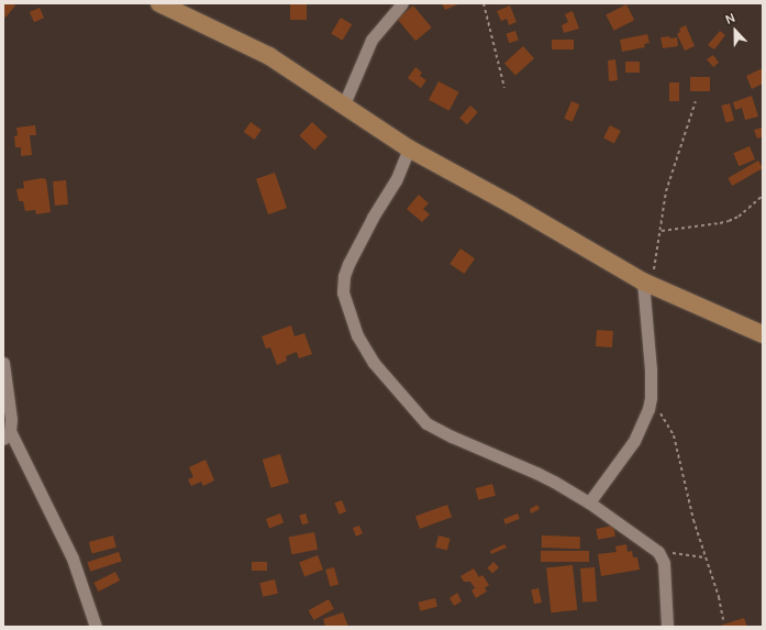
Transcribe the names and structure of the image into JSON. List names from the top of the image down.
{
  "north": "top"
}
